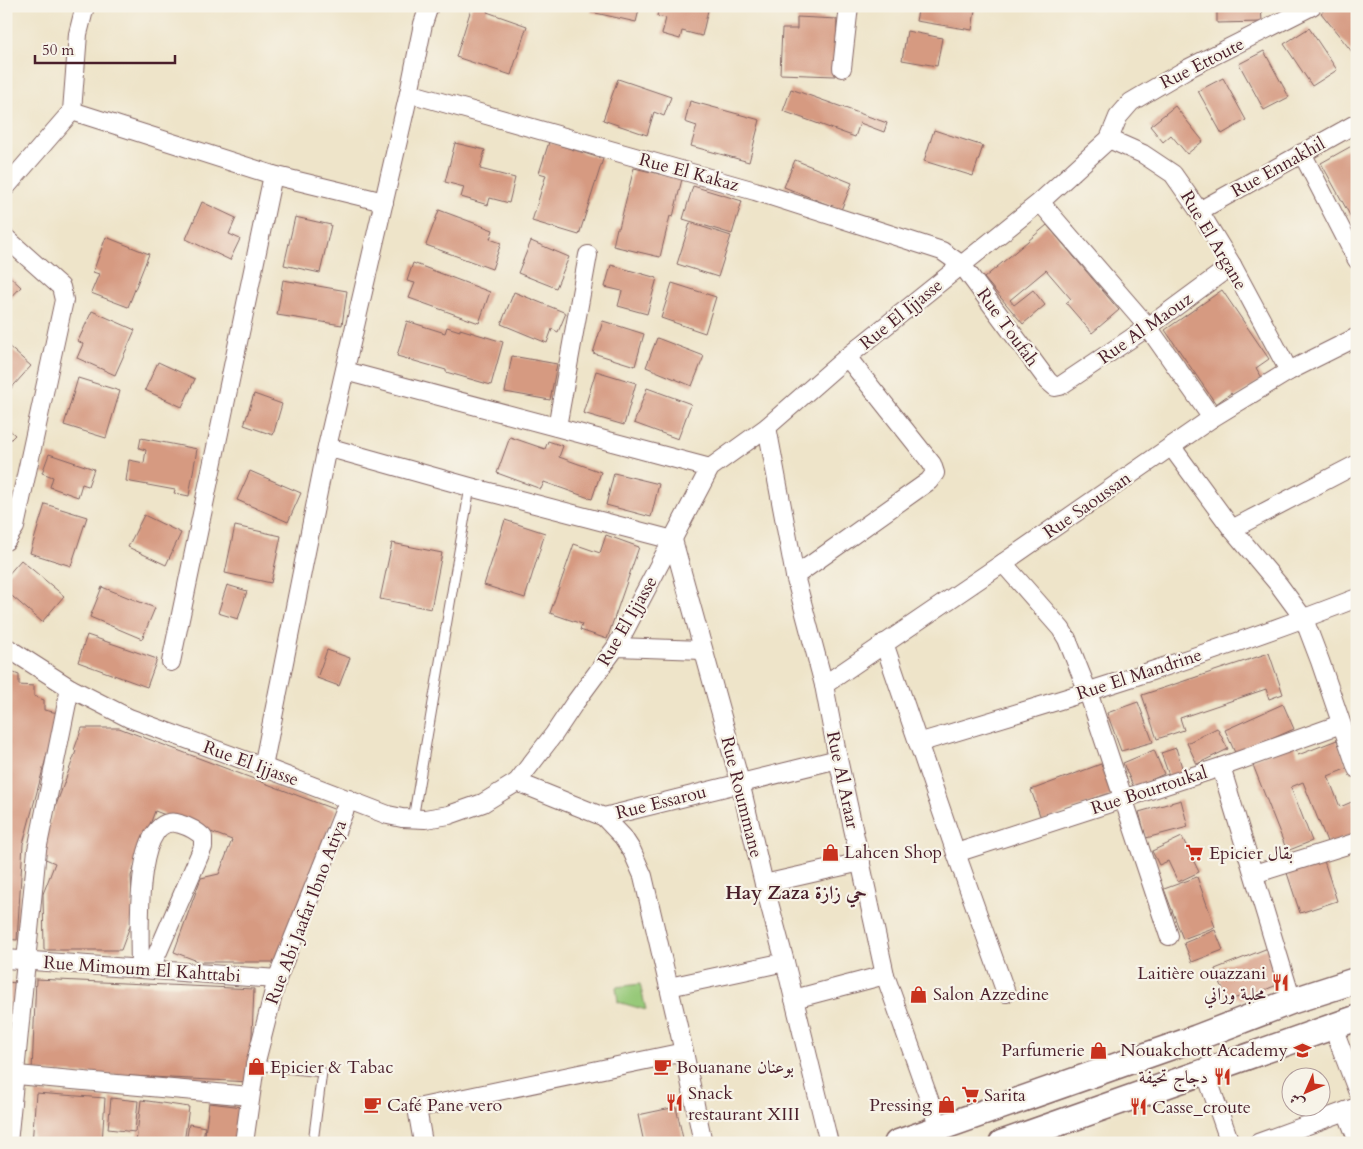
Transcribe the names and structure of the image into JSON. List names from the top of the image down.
{
  "streets": {
    "street": [
      "Rue Ettoute",
      "Rue Ennakhil",
      "Rue El Kakaz",
      "Rue El Argane",
      "Rue El Ijjasse",
      "Rue Toufah",
      "Rue Al Maouz",
      "Rue Saoussan",
      "Rue El Mandrine",
      "Rue Al Araar",
      "Rue Bourtoukal",
      "Rue Roummane",
      "Rue Essarou",
      "Rue Abi Jaafar Ibno Atiya",
      "Rue Mimoum El Kahttabi"
    ]
  },
  "crossings": [
    ["Rue Ettoute", "Rue El Argane"],
    ["Rue Ettoute", "Rue El Ijjasse"],
    ["Rue Ennakhil", "Rue El Argane"],
    ["Rue El Kakaz", "Rue El Ijjasse"],
    ["Rue El Kakaz", "Rue Toufah"],
    ["Rue El Argane", "Rue El Ijjasse"],
    ["Rue El Argane", "Rue Al Maouz"],
    ["Rue El Argane", "Rue Saoussan"],
    ["Rue El Ijjasse", "Rue Toufah"],
    ["Rue El Ijjasse", "Rue Al Araar"],
    ["Rue El Ijjasse", "Rue Roummane"],
    ["Rue El Ijjasse", "Rue Essarou"],
    ["Rue El Ijjasse", "Rue Abi Jaafar Ibno Atiya"],
    ["Rue Toufah", "Rue Al Maouz"],
    ["Rue Saoussan", "Rue Al Araar"],
    ["Rue Al Araar", "Rue Essarou"],
    ["Rue Roummane", "Rue Essarou"],
    ["Rue Abi Jaafar Ibno Atiya", "Rue Mimoum El Kahttabi"]
  ],
  "districts": ["Hay Zaza حي زازة"],
  "places": {
    "shop": [
      "Lahcen Shop",
      "Salon Azzedine",
      "Parfumerie",
      "Epicier & Tabac",
      "Pressing"
    ],
    "supermarket": ["Epicier بقال", "Sarita"],
    "restaurant": [
      "Laitière ouazzani محلبة وزاني",
      "دجاج تحيفة",
      "Snack restaurant XIII",
      "Casse_croute"
    ],
    "school or university": ["Nouakchott Academy"],
    "cafe": ["Bouanane بوعنان", "Café Pane vero"]
  },
  "scale_bar": "50 m",
  "north": "bottom left"
}
